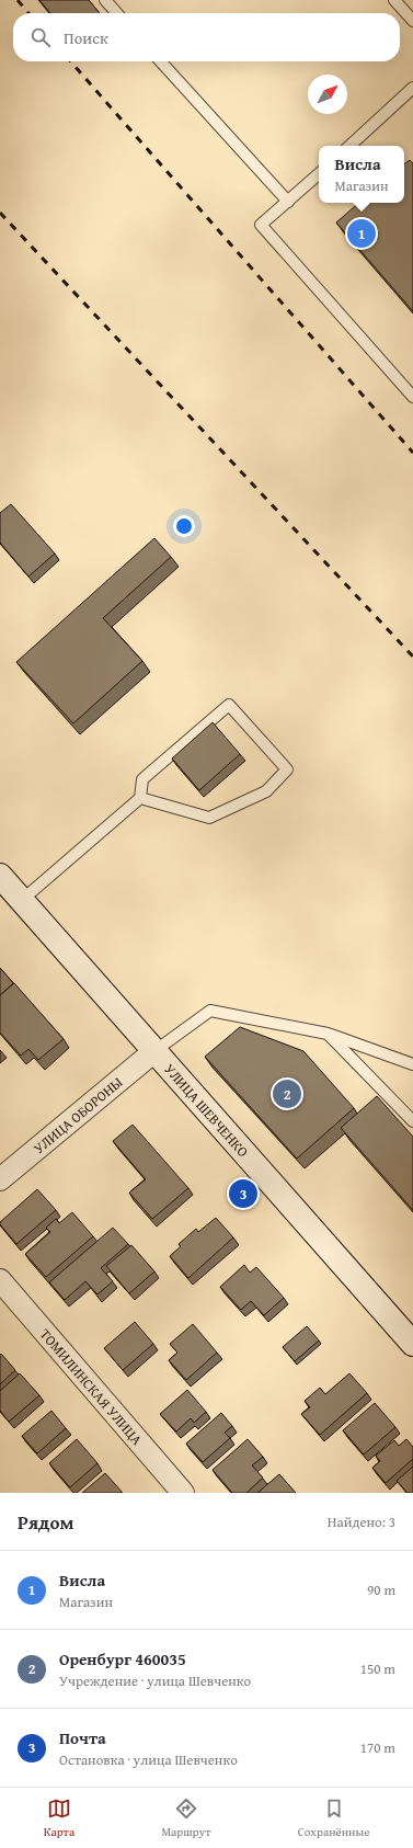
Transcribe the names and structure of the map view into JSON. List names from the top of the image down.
{
  "streets": {
    "main road": ["УЛИЦА ШЕВЧЕНКО"],
    "street": ["УЛИЦА ОБОРОНЫ", "ТОМИЛИНСКАЯ УЛИЦА"]
  },
  "crossings": [
    ["УЛИЦА ШЕВЧЕНКО", "УЛИЦА ОБОРОНЫ"]
  ],
  "north": "top right",
  "page": {
    "search": "Поиск",
    "popup": ["Висла", "Магазин"],
    "pins": ["1", "2", "3"],
    "heading": ["Рядом", "Найдено: 3"],
    "list": [
      {
        "mark": "1",
        "name": "Висла",
        "note": "Магазин",
        "value": "90 m"
      },
      {
        "mark": "2",
        "name": "Оренбург 460035",
        "note": "Учреждение · улица Шевченко",
        "value": "150 m"
      },
      {
        "mark": "3",
        "name": "Почта",
        "note": "Остановка · улица Шевченко",
        "value": "170 m"
      }
    ],
    "nav": ["Карта", "Маршрут", "Сохранённые"]
  }
}
